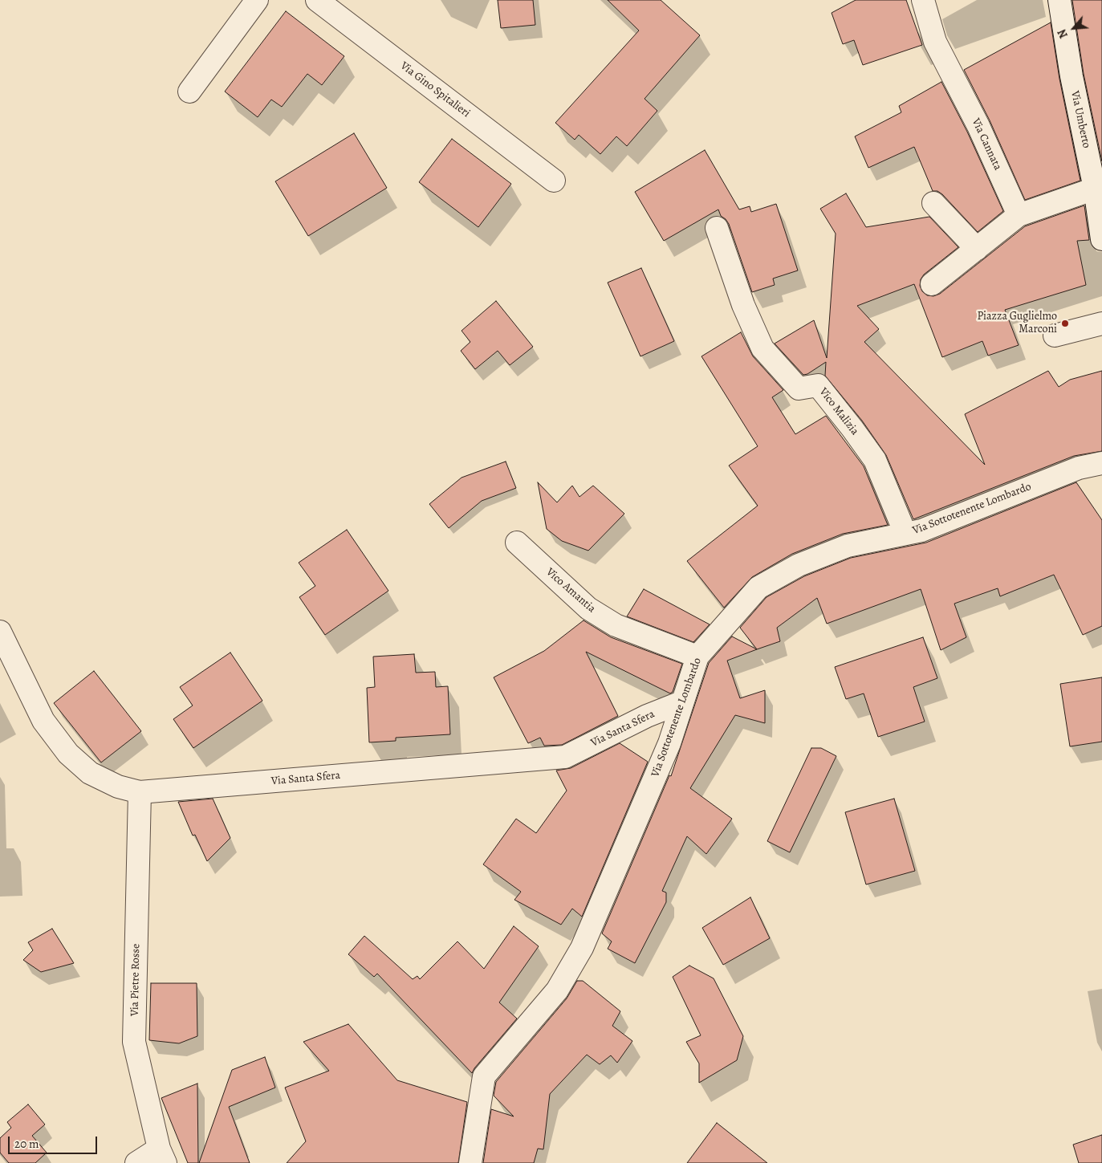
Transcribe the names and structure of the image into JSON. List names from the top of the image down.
{
  "streets": {
    "street": [
      "Via Gino Spitalieri",
      "Via Umberto",
      "Via Cannata",
      "Vico Malizia",
      "Via Sottotenente Lombardo",
      "Vico Amantia",
      "Via Santa Sfera",
      "Via Pietre Rosse"
    ]
  },
  "crossings": [
    ["Vico Malizia", "Via Sottotenente Lombardo"],
    ["Via Sottotenente Lombardo", "Vico Amantia"],
    ["Via Sottotenente Lombardo", "Via Santa Sfera"],
    ["Via Santa Sfera", "Via Pietre Rosse"]
  ],
  "places": ["Piazza Guglielmo Marconi"],
  "scale_bar": "20 m",
  "north": "bottom left"
}
